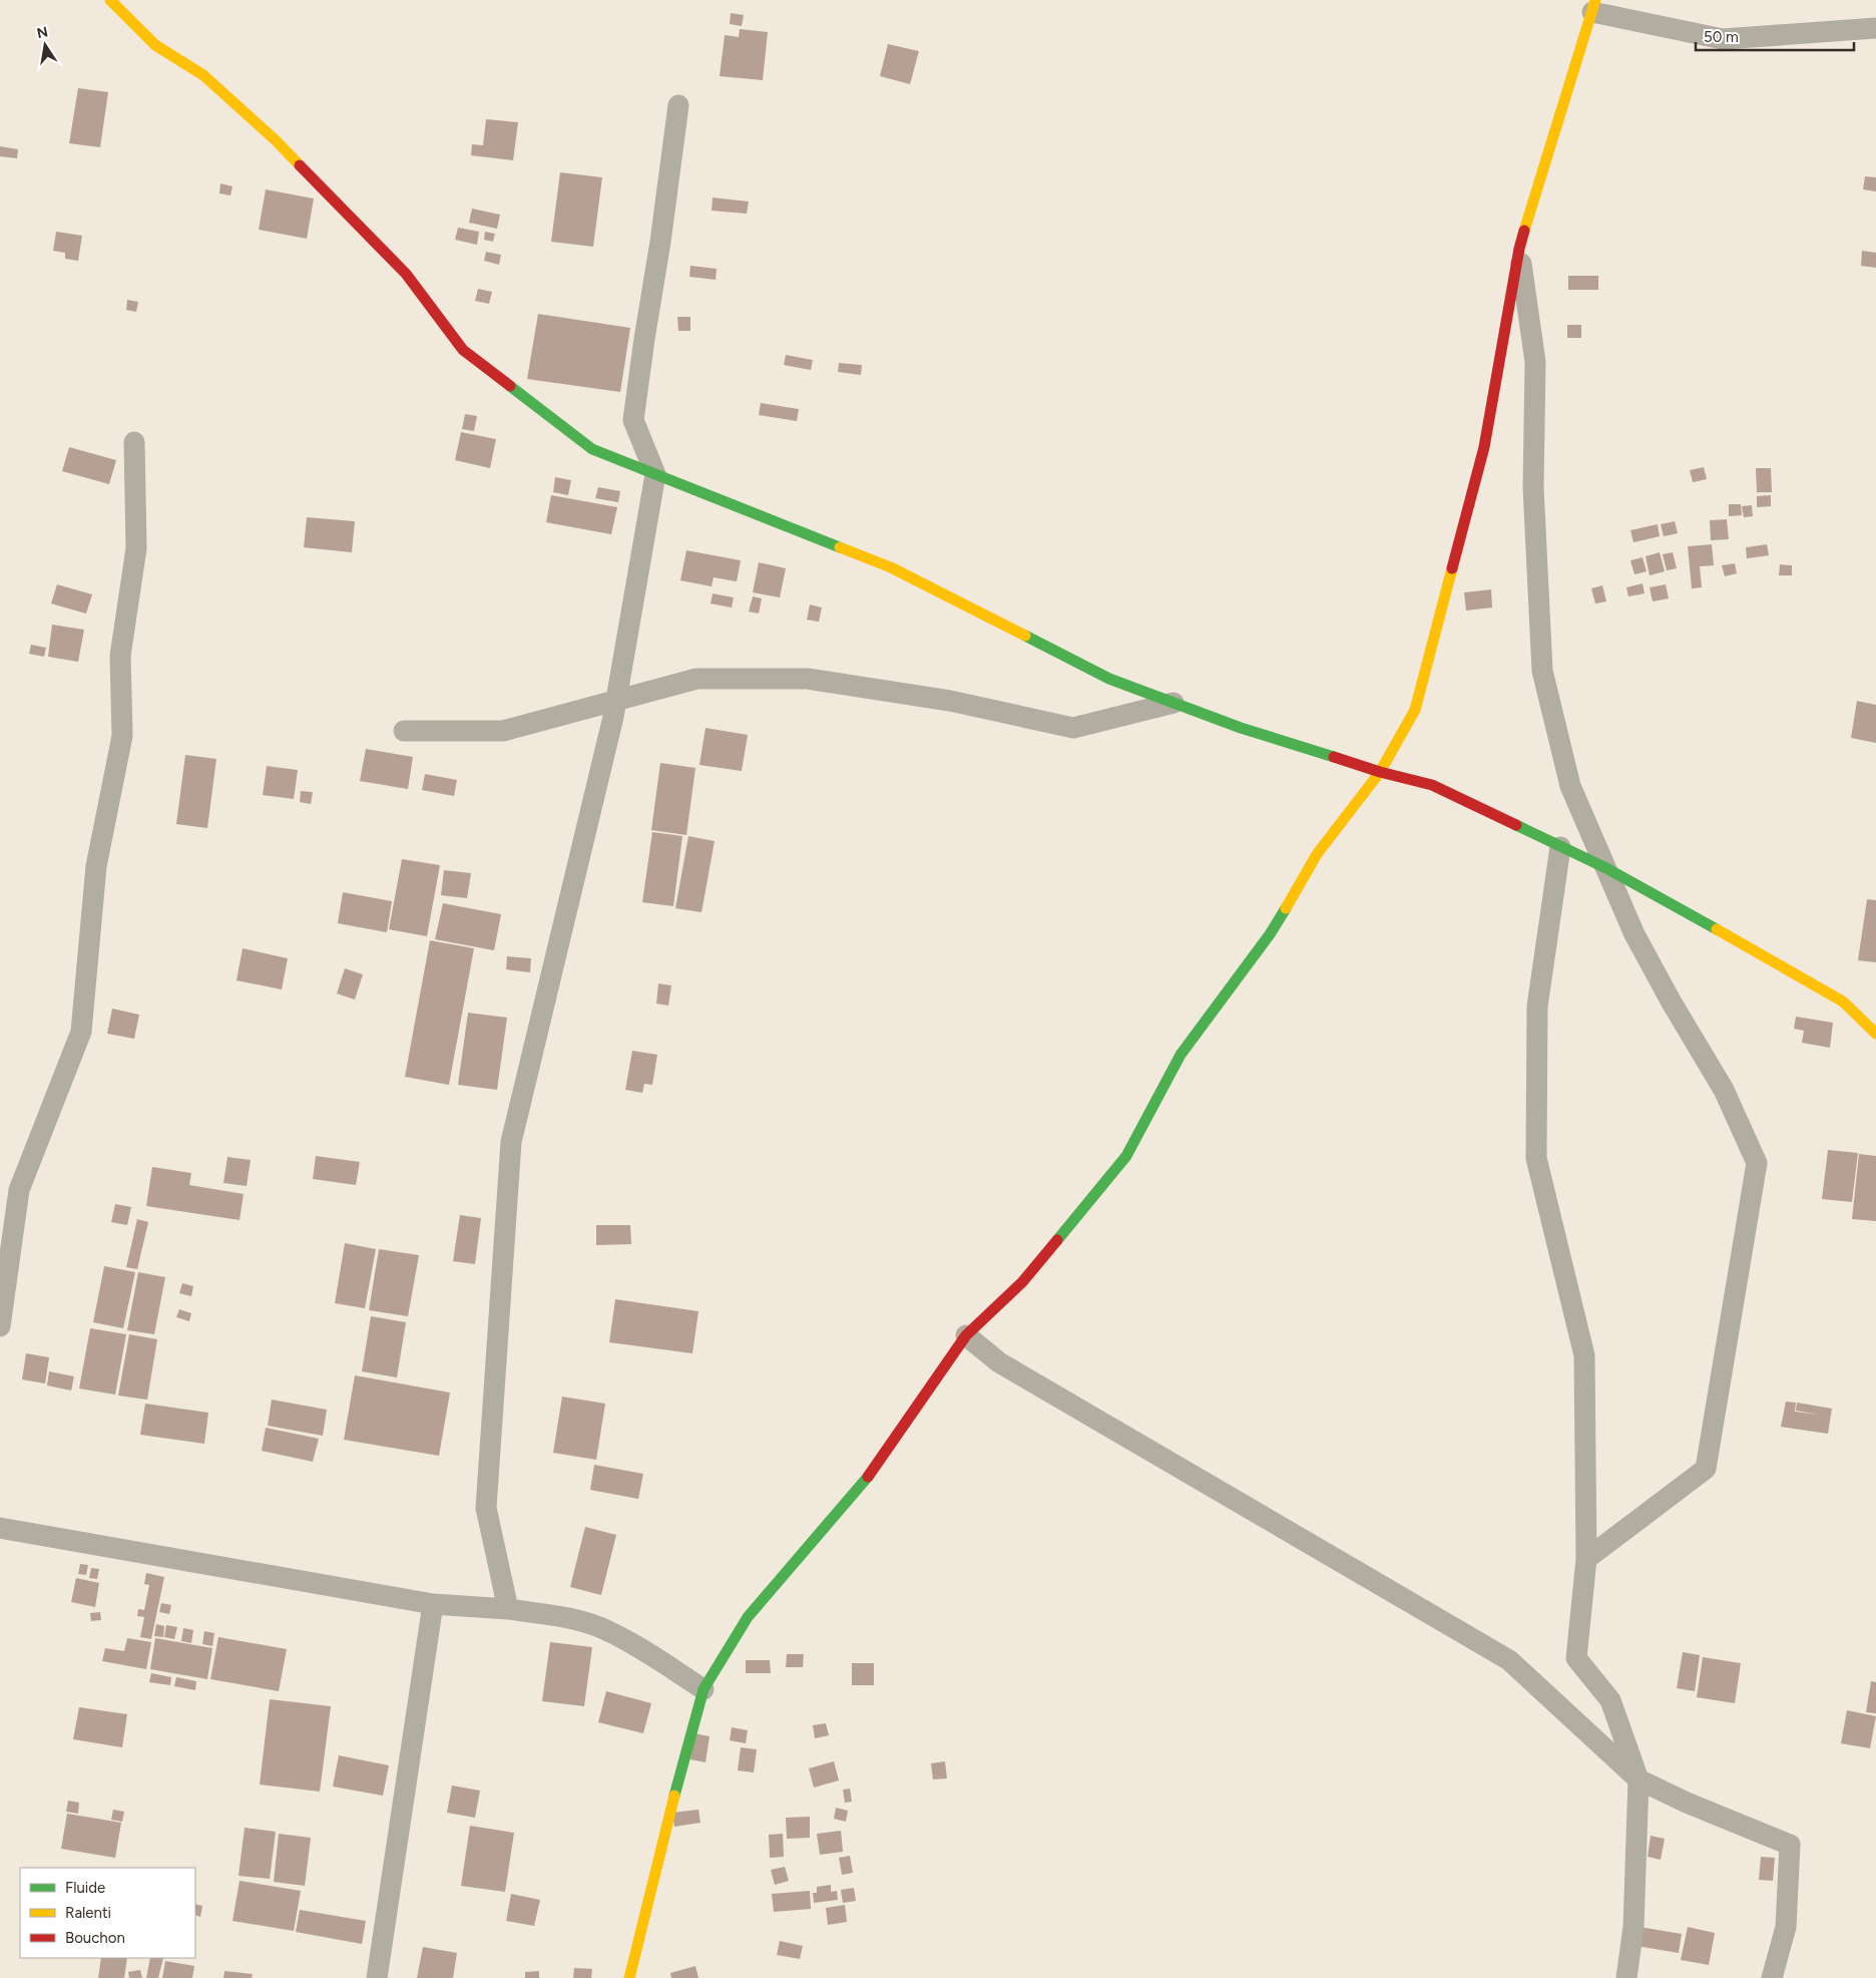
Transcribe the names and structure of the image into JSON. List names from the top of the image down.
{
  "legend": ["Fluide", "Ralenti", "Bouchon"],
  "scale_bar": "50 m",
  "north": "top"
}
